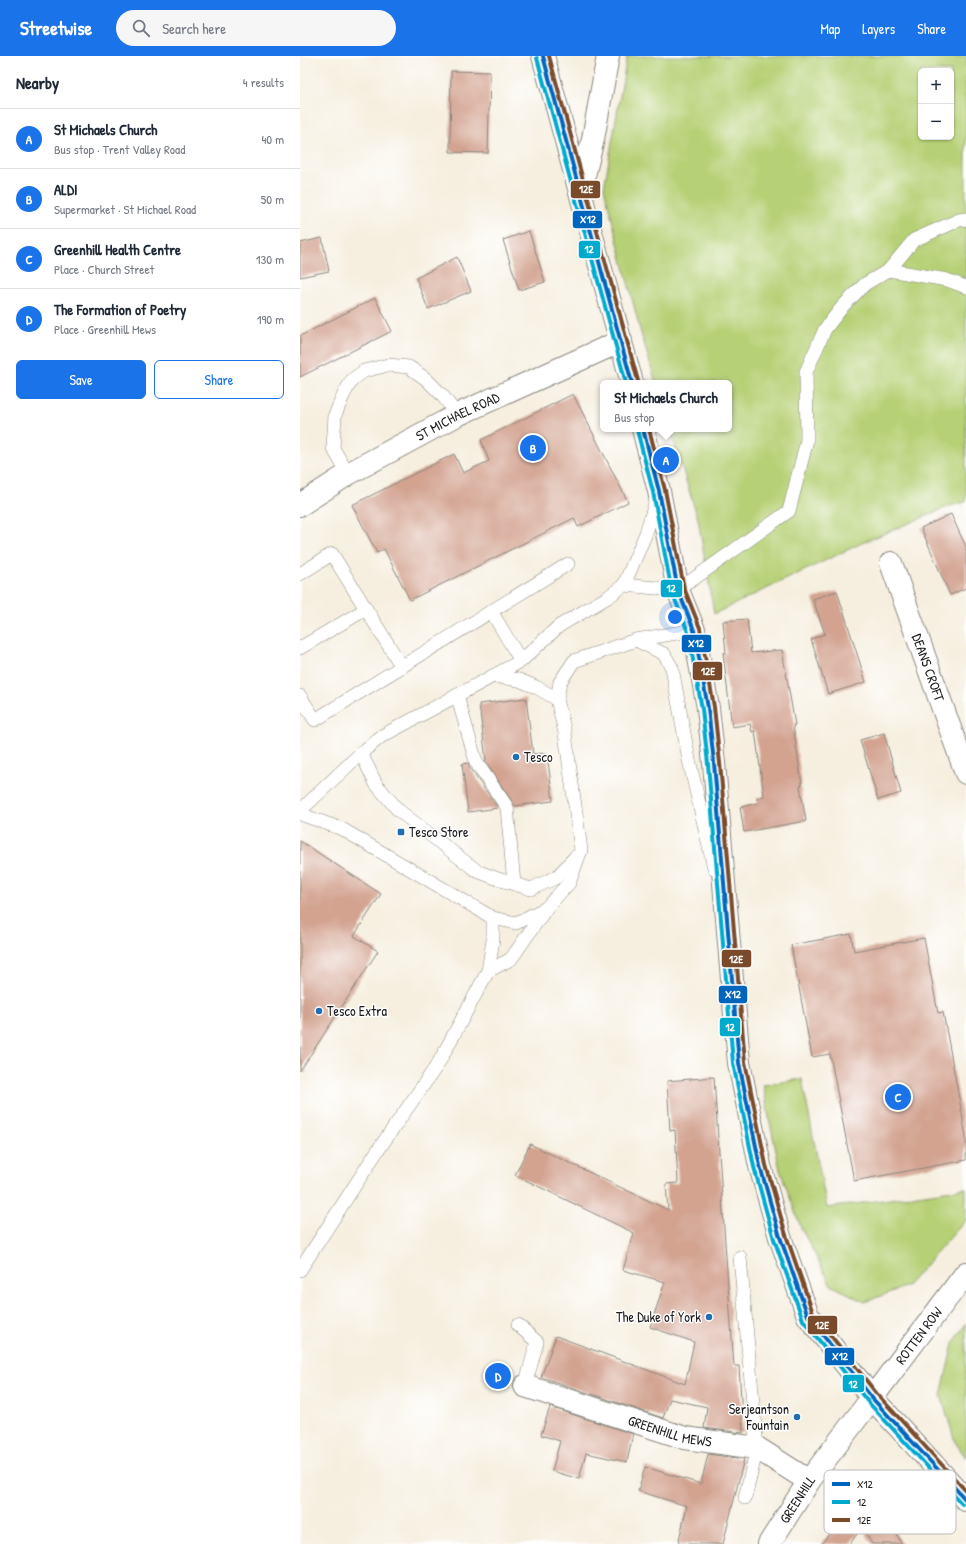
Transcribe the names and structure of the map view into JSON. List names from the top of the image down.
{
  "streets": {
    "street": [
      "ST MICHAEL ROAD",
      "DEANS CROFT",
      "ROTTEN ROW",
      "GREENHILL MEWS",
      "GREENHILL"
    ]
  },
  "crossings": [
    ["ROTTEN ROW", "GREENHILL"],
    ["GREENHILL MEWS", "GREENHILL"]
  ],
  "places": {
    "other": [
      "Tesco",
      "Tesco Extra",
      "The Duke of York",
      "Serjeantson Fountain"
    ],
    "transit": ["Tesco Store"]
  },
  "lines": ["transit line X12", "transit line 12E", "transit line 12"],
  "legend": ["X12", "12", "12E"],
  "page": {
    "header": "Streetwise",
    "search": "Search here",
    "nav": ["Map", "Layers", "Share"],
    "heading": ["Nearby", "4 results"],
    "map_buttons": ["+", "−"],
    "list": [
      {
        "mark": "A",
        "name": "St Michaels Church",
        "note": "Bus stop · Trent Valley Road",
        "value": "40 m"
      },
      {
        "mark": "B",
        "name": "ALDI",
        "note": "Supermarket · St Michael Road",
        "value": "50 m"
      },
      {
        "mark": "C",
        "name": "Greenhill Health Centre",
        "note": "Place · Church Street",
        "value": "130 m"
      },
      {
        "mark": "D",
        "name": "The Formation of Poetry",
        "note": "Place · Greenhill Mews",
        "value": "190 m"
      }
    ],
    "buttons": ["Save", "Share"],
    "popup": ["St Michaels Church", "Bus stop"],
    "pins": [
      "B",
      "A",
      "C",
      "D"
    ]
  }
}
